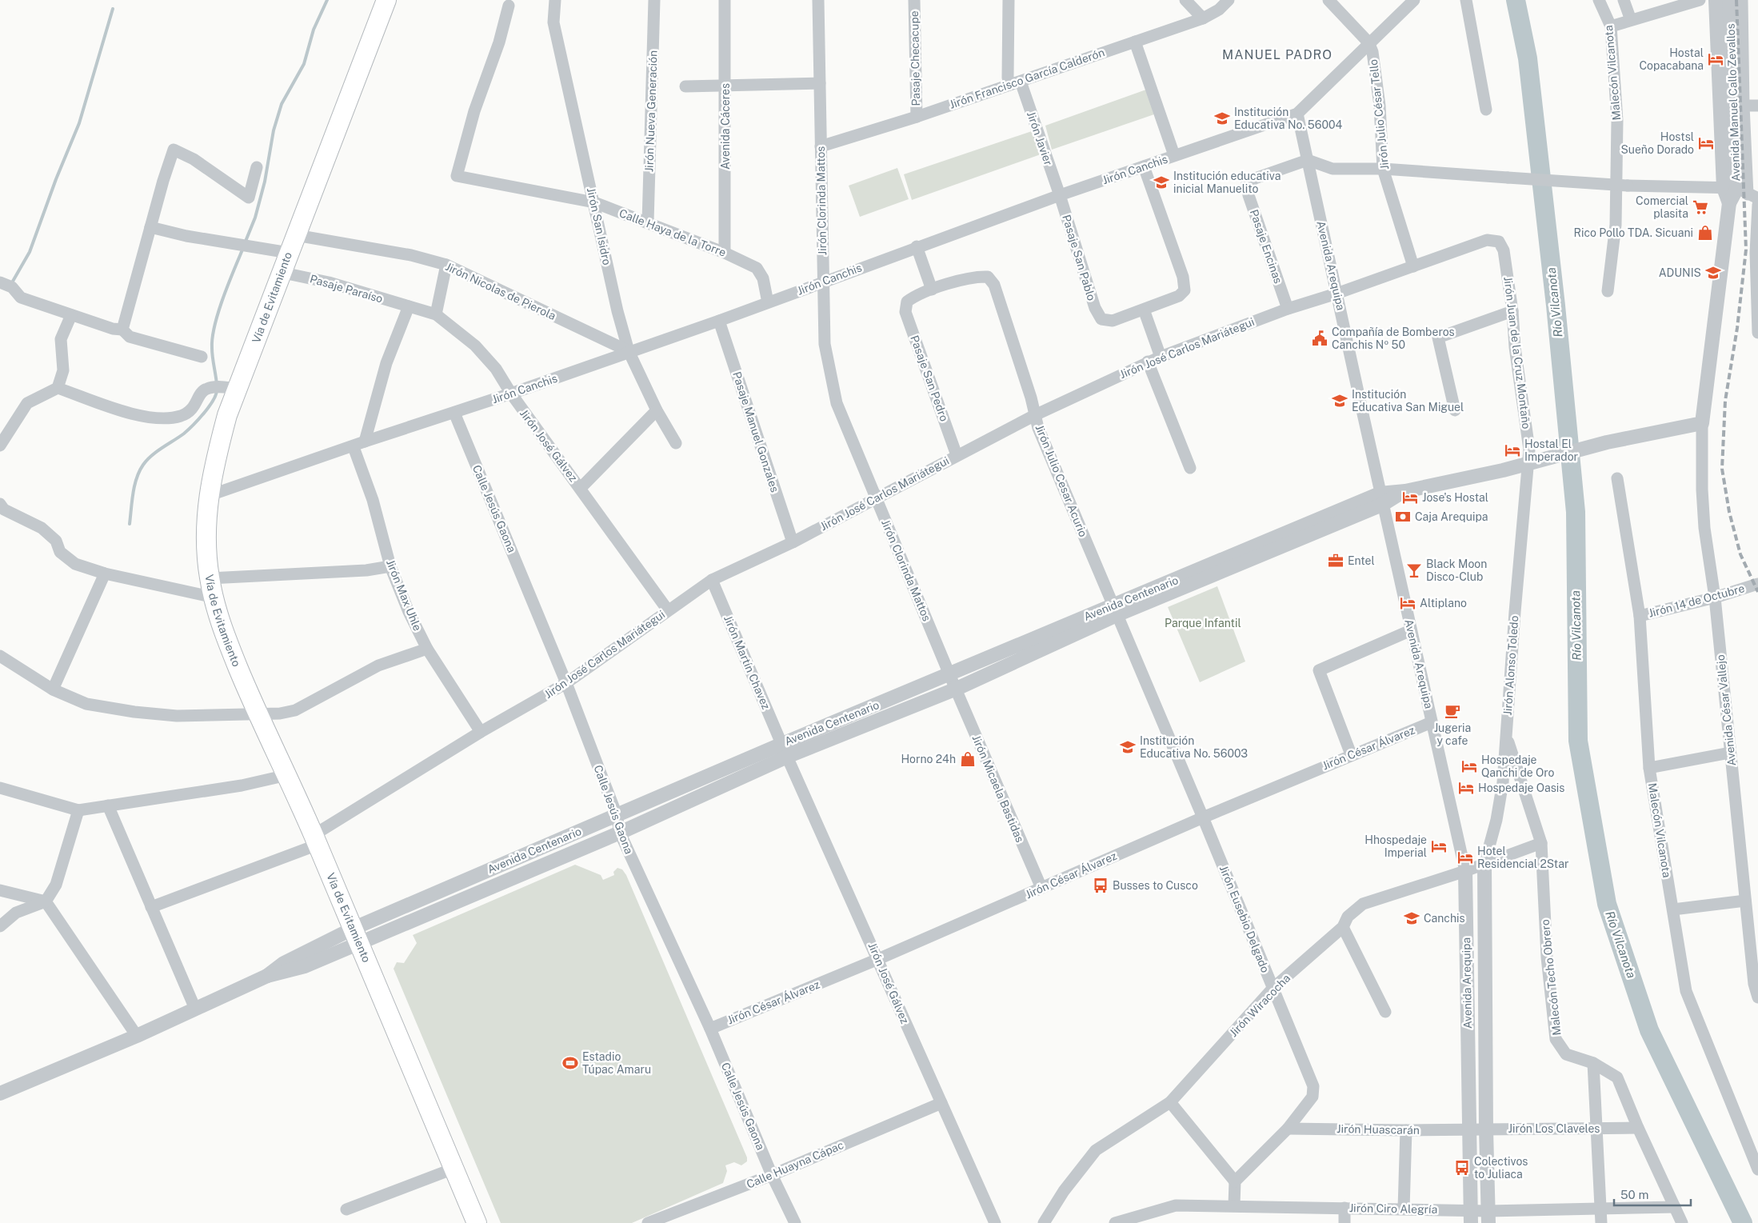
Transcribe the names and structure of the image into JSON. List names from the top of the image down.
{
  "streets": {
    "highway": ["Vía de Evitamiento"],
    "street": [
      "Pasaje Checacupe",
      "Malecón Vilcanota",
      "Jirón Francisco García Calderón",
      "Avenida Manuel Callo Zevallos",
      "Jirón Nueva Generación",
      "Jirón Julio César Tello",
      "Avenida Cáceres",
      "Jirón Javier",
      "Jirón Canchis",
      "Jirón Clorinda Mattos",
      "Jirón San Isidro",
      "Calle Haya de la Torre",
      "Pasaje Encinas",
      "Pasaje San Pablo",
      "Avenida Arequipa",
      "Pasaje Paraíso",
      "Jirón Nicolas de Pierola",
      "Jirón José Carlos Mariátegui",
      "Jirón Juan de la Cruz Montaño",
      "Pasaje San Pedro",
      "Pasaje Manuel Gonzales",
      "Jirón José Gálvez",
      "Jirón Julio Cesar Acurio",
      "Calle Jesús Gaona",
      "Jirón Max Uhle",
      "Avenida Centenario",
      "Jirón 14 de Octubre",
      "Jirón Martín Chavez",
      "Jirón Alonso Toledo",
      "Avenida César Vallejo",
      "Jirón César Álvarez",
      "Jirón Micaela Bastidas",
      "Jirón Eusebio Delgado",
      "Malecón Techo Obrero",
      "Jirón Wiracocha",
      "Jirón Los Claveles",
      "Jirón Huascarán",
      "Calle Huayna Cápac",
      "Jirón Ciro Alegría"
    ]
  },
  "crossings": [
    ["Pasaje Checacupe", "Jirón Francisco García Calderón"],
    ["Malecón Vilcanota", "Jirón 14 de Octubre"],
    ["Jirón Francisco García Calderón", "Jirón Javier"],
    ["Jirón Francisco García Calderón", "Jirón Clorinda Mattos"],
    ["Avenida Manuel Callo Zevallos", "Avenida César Vallejo"],
    ["Jirón Nueva Generación", "Calle Haya de la Torre"],
    ["Jirón Julio César Tello", "Jirón Canchis"],
    ["Jirón Julio César Tello", "Jirón José Carlos Mariátegui"],
    ["Avenida Cáceres", "Calle Haya de la Torre"],
    ["Jirón Javier", "Jirón Canchis"],
    ["Jirón Javier", "Pasaje San Pablo"],
    ["Jirón Canchis", "Jirón Clorinda Mattos"],
    ["Jirón Canchis", "Jirón San Isidro"],
    ["Jirón Canchis", "Calle Haya de la Torre"],
    ["Jirón Canchis", "Pasaje San Pablo"],
    ["Jirón Canchis", "Avenida Arequipa"],
    ["Jirón Canchis", "Jirón Nicolas de Pierola"],
    ["Jirón Canchis", "Vía de Evitamiento"],
    ["Jirón Canchis", "Pasaje Manuel Gonzales"],
    ["Jirón Canchis", "Jirón José Gálvez"],
    ["Jirón Canchis", "Calle Jesús Gaona"],
    ["Jirón Canchis", "Jirón Max Uhle"],
    ["Jirón Clorinda Mattos", "Jirón José Carlos Mariátegui"],
    ["Jirón Clorinda Mattos", "Avenida Centenario"],
    ["Jirón Clorinda Mattos", "Jirón Micaela Bastidas"],
    ["Jirón San Isidro", "Calle Haya de la Torre"],
    ["Jirón San Isidro", "Jirón Nicolas de Pierola"],
    ["Pasaje Encinas", "Avenida Arequipa"],
    ["Pasaje Encinas", "Jirón José Carlos Mariátegui"],
    ["Avenida Arequipa", "Jirón José Carlos Mariátegui"],
    ["Avenida Arequipa", "Jirón Alonso Toledo"],
    ["Avenida Arequipa", "Jirón César Álvarez"],
    ["Avenida Arequipa", "Jirón Wiracocha"],
    ["Avenida Arequipa", "Jirón Los Claveles"],
    ["Avenida Arequipa", "Jirón Huascarán"],
    ["Avenida Arequipa", "Jirón Ciro Alegría"],
    ["Pasaje Paraíso", "Vía de Evitamiento"],
    ["Pasaje Paraíso", "Jirón José Gálvez"],
    ["Jirón Nicolas de Pierola", "Vía de Evitamiento"],
    ["Vía de Evitamiento", "Jirón José Carlos Mariátegui"],
    ["Vía de Evitamiento", "Avenida Centenario"],
    ["Jirón José Carlos Mariátegui", "Jirón Juan de la Cruz Montaño"],
    ["Jirón José Carlos Mariátegui", "Pasaje San Pedro"],
    ["Jirón José Carlos Mariátegui", "Pasaje Manuel Gonzales"],
    ["Jirón José Carlos Mariátegui", "Jirón José Gálvez"],
    ["Jirón José Carlos Mariátegui", "Jirón Julio Cesar Acurio"],
    ["Jirón José Carlos Mariátegui", "Calle Jesús Gaona"],
    ["Jirón José Carlos Mariátegui", "Jirón Max Uhle"],
    ["Jirón José Carlos Mariátegui", "Jirón Martín Chavez"],
    ["Jirón Juan de la Cruz Montaño", "Jirón Alonso Toledo"],
    ["Pasaje San Pedro", "Jirón Julio Cesar Acurio"],
    ["Jirón José Gálvez", "Avenida Centenario"],
    ["Jirón José Gálvez", "Jirón Martín Chavez"],
    ["Jirón José Gálvez", "Jirón César Álvarez"],
    ["Jirón José Gálvez", "Calle Huayna Cápac"],
    ["Jirón Julio Cesar Acurio", "Avenida Centenario"],
    ["Jirón Julio Cesar Acurio", "Jirón Eusebio Delgado"],
    ["Calle Jesús Gaona", "Avenida Centenario"],
    ["Calle Jesús Gaona", "Jirón César Álvarez"],
    ["Calle Jesús Gaona", "Calle Huayna Cápac"],
    ["Avenida Centenario", "Jirón Martín Chavez"],
    ["Avenida Centenario", "Jirón Eusebio Delgado"],
    ["Jirón 14 de Octubre", "Avenida César Vallejo"],
    ["Jirón Alonso Toledo", "Malecón Techo Obrero"],
    ["Jirón Alonso Toledo", "Jirón Wiracocha"],
    ["Jirón César Álvarez", "Jirón Micaela Bastidas"],
    ["Jirón César Álvarez", "Jirón Eusebio Delgado"],
    ["Jirón Eusebio Delgado", "Jirón Wiracocha"],
    ["Jirón Eusebio Delgado", "Jirón Huascarán"],
    ["Malecón Techo Obrero", "Jirón Wiracocha"],
    ["Malecón Techo Obrero", "Jirón Los Claveles"],
    ["Malecón Techo Obrero", "Jirón Ciro Alegría"],
    ["Jirón Los Claveles", "Jirón Huascarán"]
  ],
  "districts": ["MANUEL PADRO"],
  "water": ["Río Vilcanota"],
  "parks": ["Parque Infantil"],
  "places": {
    "hotel": [
      "Hostal Copacabana",
      "Hostsl Sueño Dorado",
      "Hostal El Imperador",
      "Jose's Hostal",
      "Altiplano",
      "Hospedaje Qanchi de Oro",
      "Hospedaje Oasis",
      "Hhospedaje Imperial",
      "Hotel Residencial 2Star"
    ],
    "school or university": [
      "Institución Educativa No. 56004",
      "Institución educativa inicial Manuelito",
      "ADUNIS",
      "Institución Educativa San Miguel",
      "Institución Educativa No. 56003",
      "Canchis"
    ],
    "supermarket": ["Comercial plasita"],
    "shop": ["Rico Pollo TDA. Sicuani", "Horno 24h"],
    "public building": ["Compañía de Bomberos Canchis Nº 50"],
    "bank": ["Caja Arequipa"],
    "office": ["Entel"],
    "bar": ["Black Moon Disco-Club"],
    "cafe": ["Jugeria y cafe"],
    "bus stop": ["Busses to Cusco", "Colectivos to Juliaca"],
    "sports": ["Estadio Túpac Amaru"]
  },
  "scale_bar": "50 m"
}
